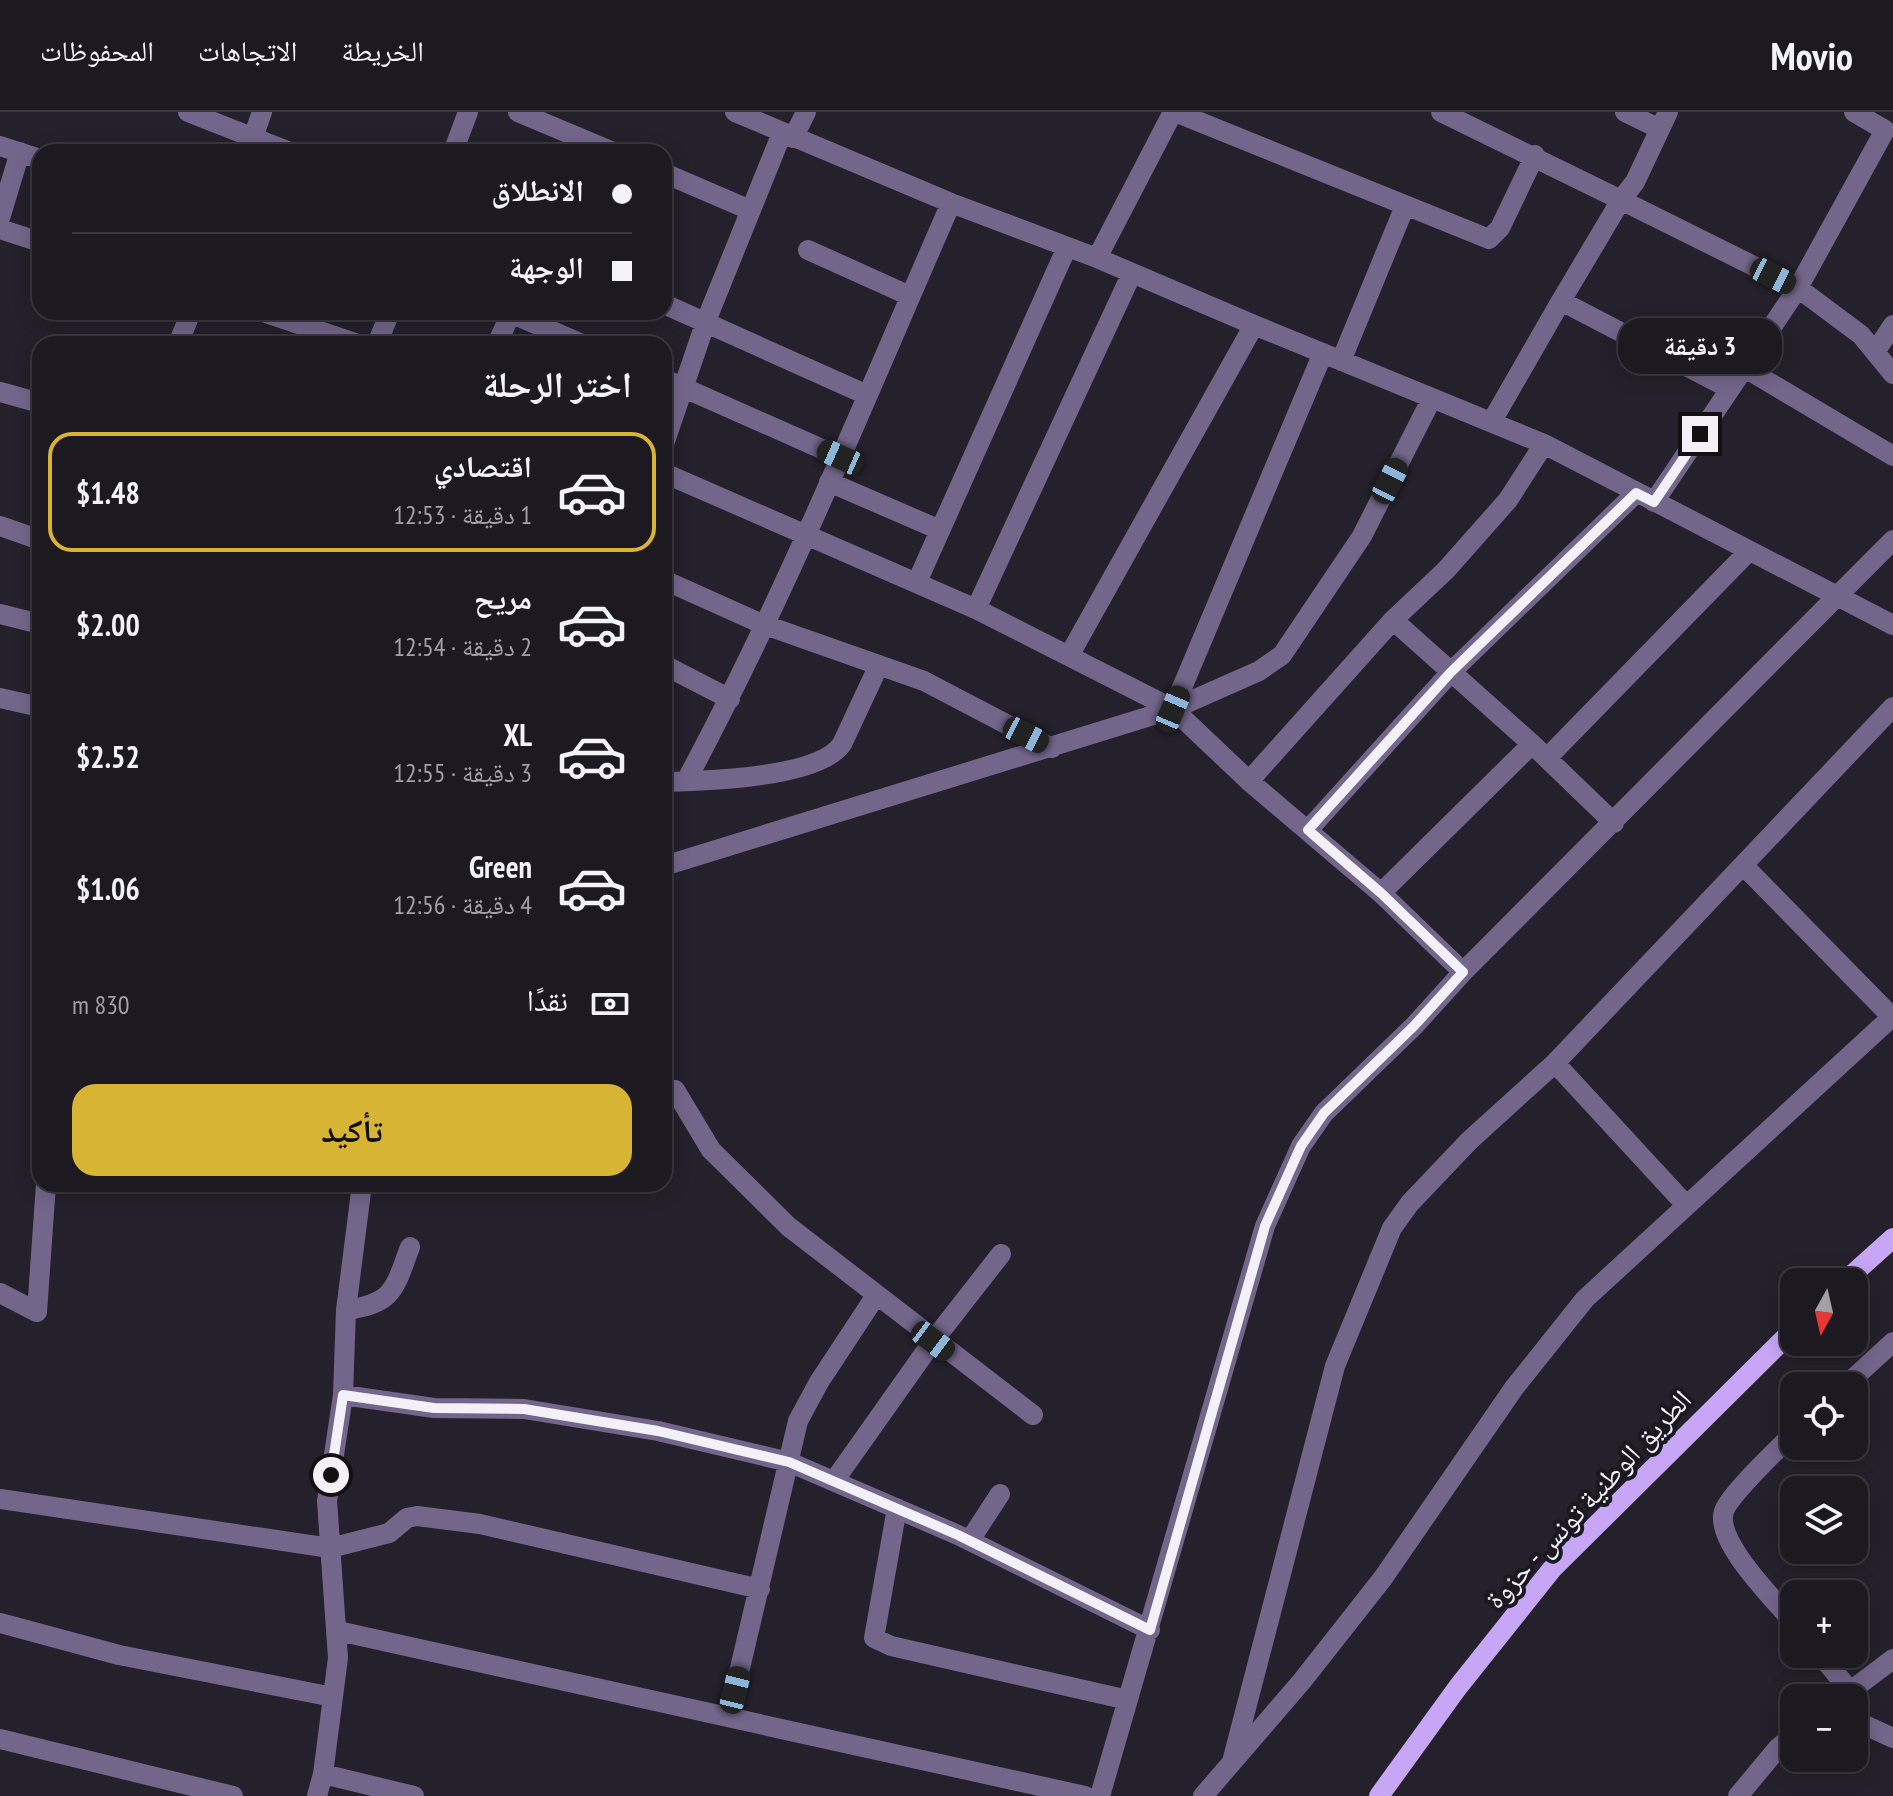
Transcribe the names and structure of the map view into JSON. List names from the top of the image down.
{
  "streets": {
    "main road": ["الطريق الوطنية تونس - حزوة"]
  },
  "north": "bottom",
  "page": {
    "header": "Movio",
    "nav": ["الخريطة", "الاتجاهات", "المحفوظات"],
    "banner": ["الانطلاق", "الوجهة"],
    "bubble": "3 دقيقة",
    "heading": "اختر الرحلة",
    "list": [
      {
        "name": "اقتصادي",
        "note": "1 دقيقة · 12:53",
        "value": "$1.48"
      },
      {
        "name": "مريح",
        "note": "2 دقيقة · 12:54",
        "value": "$2.00"
      },
      {
        "name": "XL",
        "note": "3 دقيقة · 12:55",
        "value": "$2.52"
      },
      {
        "name": "Green",
        "note": "4 دقيقة · 12:56",
        "value": "$1.06"
      }
    ],
    "pay": ["نقدًا", "830 m"],
    "buttons": "تأكيد",
    "map_buttons": ["+", "−"]
  }
}
